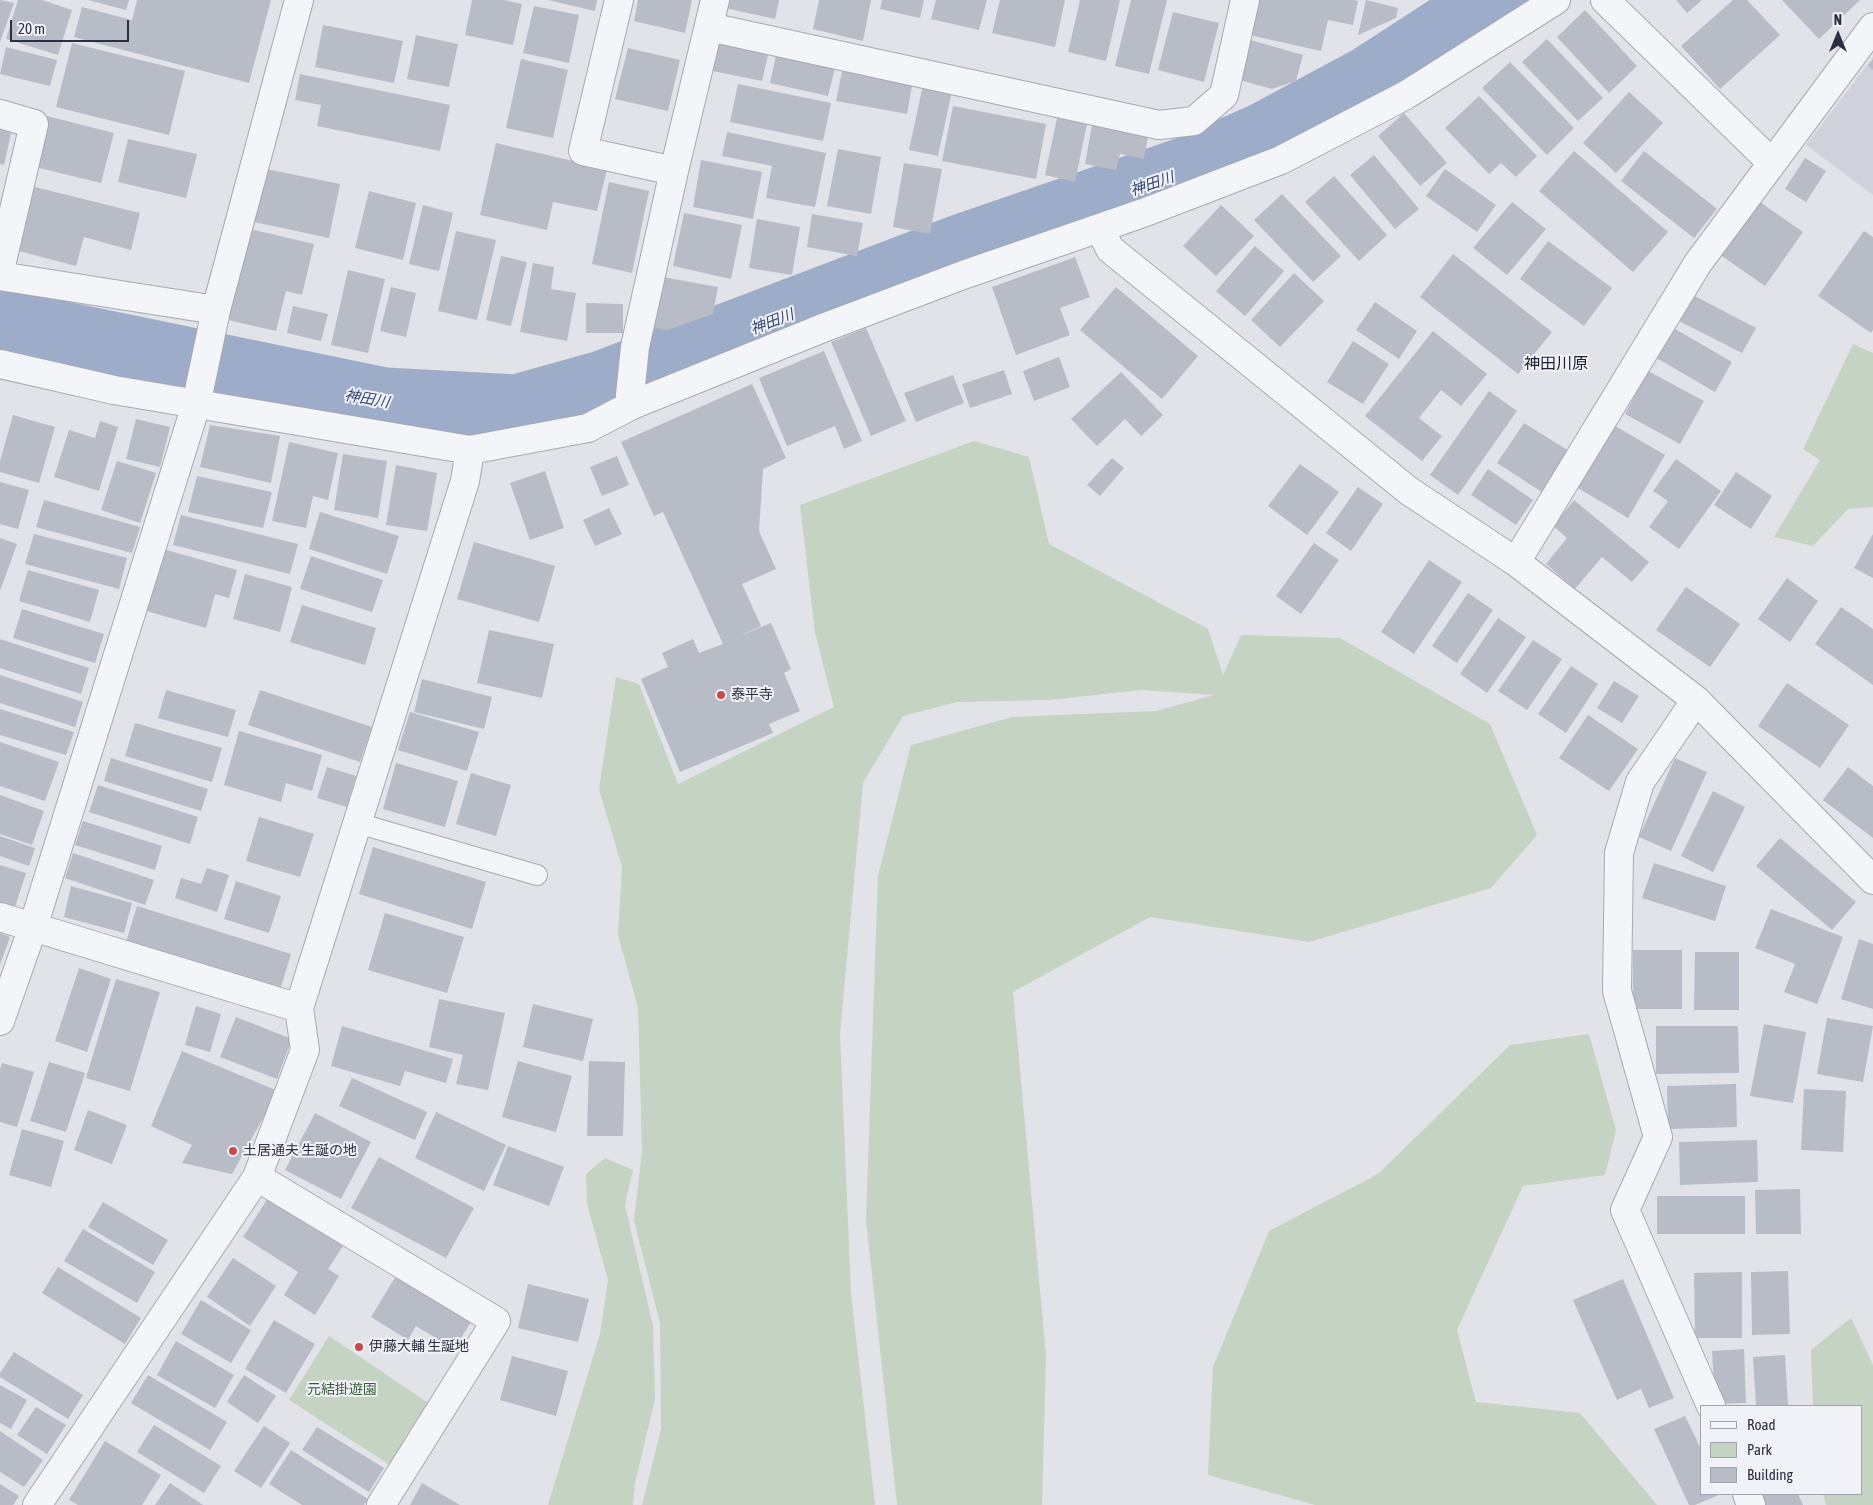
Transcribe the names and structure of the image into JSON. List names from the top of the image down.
{
  "districts": ["神田川原"],
  "water": ["神田川"],
  "parks": ["元結掛遊園"],
  "places": ["泰平寺", "土居通夫 生誕の地", "伊藤大輔 生誕地"],
  "legend": ["Road", "Park", "Building"],
  "scale_bar": "20 m",
  "north": "top"
}
